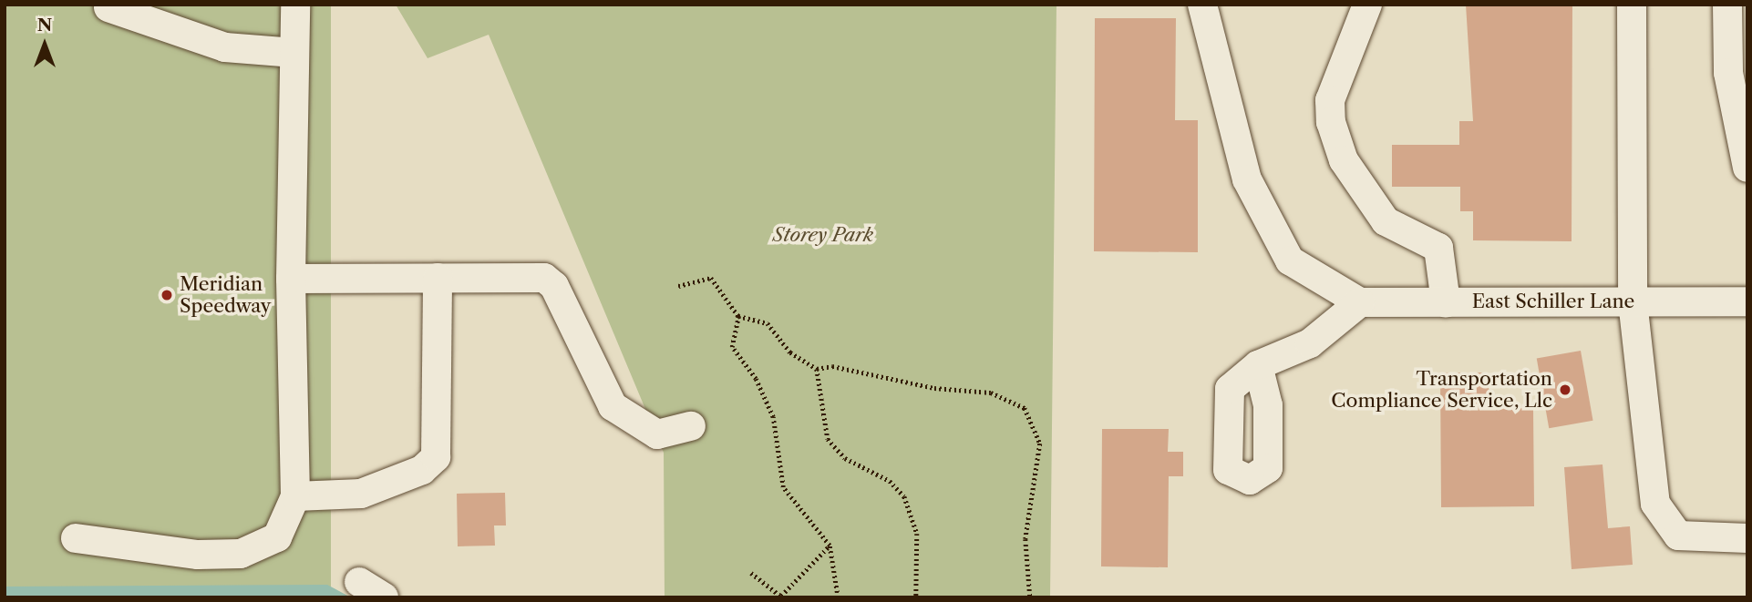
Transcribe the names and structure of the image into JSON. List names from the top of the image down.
{
  "streets": {
    "street": ["East Schiller Lane"]
  },
  "parks": ["Storey Park"],
  "places": ["Meridian Speedway", "Transportation Compliance Service, Llc"],
  "north": "top"
}
